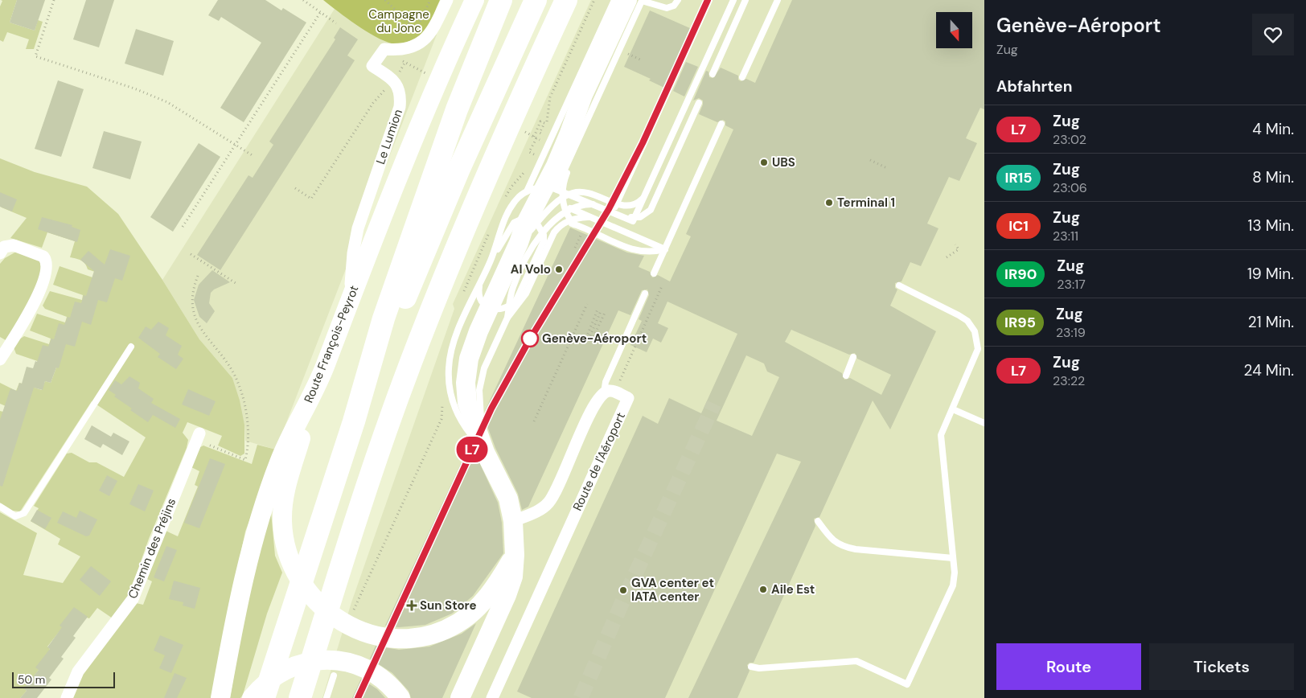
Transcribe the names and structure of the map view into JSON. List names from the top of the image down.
{
  "streets": {
    "main road": ["Route François-Peyrot"],
    "street": ["Le Lumion", "Route de l'Aéroport", "Chemin des Préjins"]
  },
  "crossings": [
    ["Le Lumion", "Route François-Peyrot"]
  ],
  "parks": ["Campagne du Jonc"],
  "places": {
    "other": [
      "UBS",
      "Terminal 1",
      "Al Volo",
      "Genève-Aéroport",
      "Aile Est",
      "GVA center et IATA center"
    ],
    "health": ["Sun Store"]
  },
  "scale_bar": "50 m",
  "north": "bottom",
  "page": {
    "on_map": "L7",
    "heading": [
      ["Genève-Aéroport", "Zug"],
      "Abfahrten"
    ],
    "list": [
      {
        "mark": "L7",
        "name": "Zug",
        "note": "23:02",
        "value": "4 Min."
      },
      {
        "mark": "IR15",
        "name": "Zug",
        "note": "23:06",
        "value": "8 Min."
      },
      {
        "mark": "IC1",
        "name": "Zug",
        "note": "23:11",
        "value": "13 Min."
      },
      {
        "mark": "IR90",
        "name": "Zug",
        "note": "23:17",
        "value": "19 Min."
      },
      {
        "mark": "IR95",
        "name": "Zug",
        "note": "23:19",
        "value": "21 Min."
      },
      {
        "mark": "L7",
        "name": "Zug",
        "note": "23:22",
        "value": "24 Min."
      }
    ],
    "buttons": ["Route", "Tickets"],
    "scale": "50 m"
  }
}
